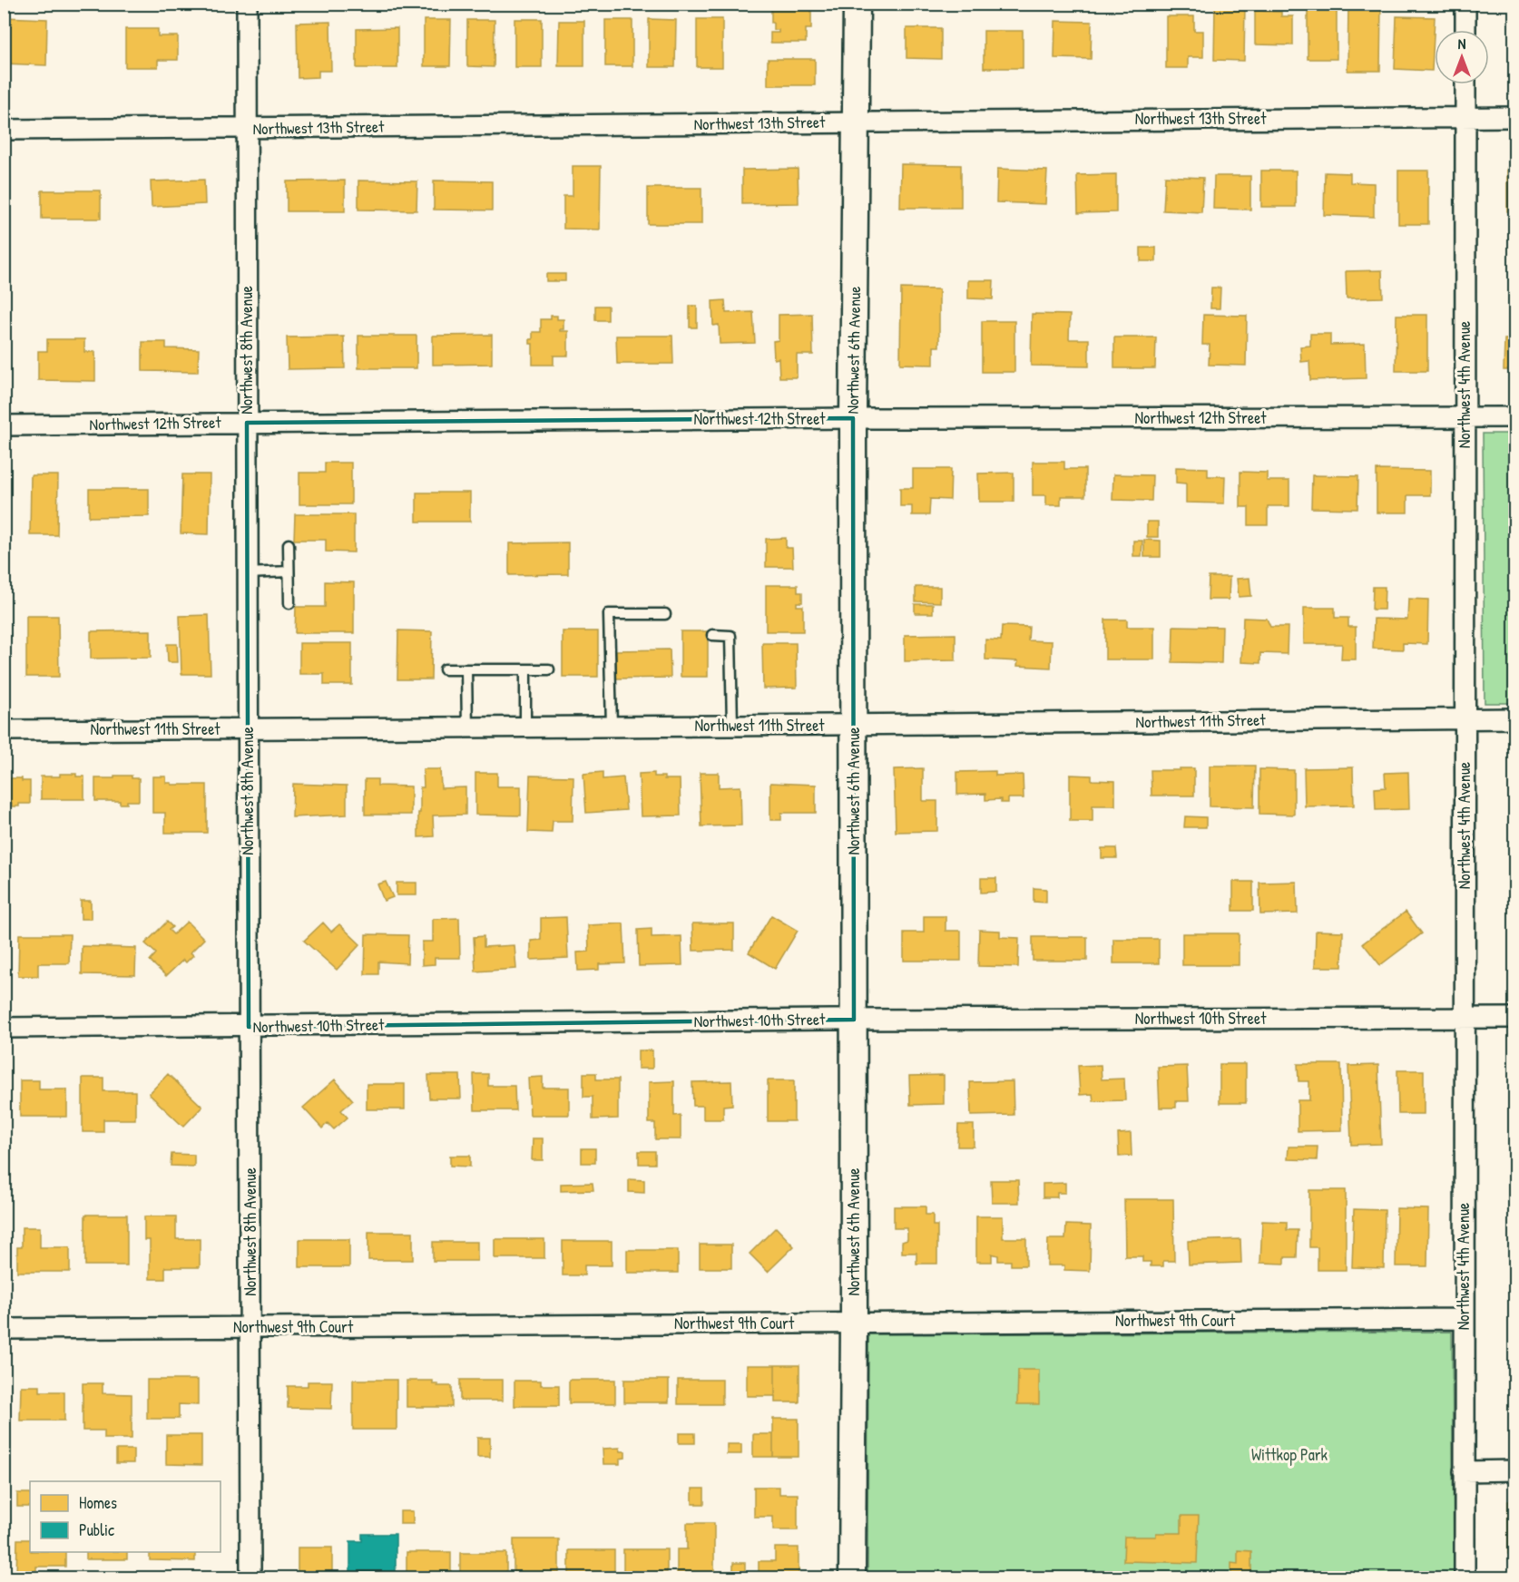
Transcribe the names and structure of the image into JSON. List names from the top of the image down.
{
  "streets": {
    "street": [
      "Northwest 13th Street",
      "Northwest 8th Avenue",
      "Northwest 6th Avenue",
      "Northwest 4th Avenue",
      "Northwest 12th Street",
      "Northwest 11th Street",
      "Northwest 10th Street",
      "Northwest 9th Court"
    ]
  },
  "crossings": [
    ["Northwest 13th Street", "Northwest 8th Avenue"],
    ["Northwest 13th Street", "Northwest 6th Avenue"],
    ["Northwest 13th Street", "Northwest 4th Avenue"],
    ["Northwest 8th Avenue", "Northwest 12th Street"],
    ["Northwest 8th Avenue", "Northwest 11th Street"],
    ["Northwest 8th Avenue", "Northwest 10th Street"],
    ["Northwest 8th Avenue", "Northwest 9th Court"],
    ["Northwest 6th Avenue", "Northwest 12th Street"],
    ["Northwest 6th Avenue", "Northwest 11th Street"],
    ["Northwest 6th Avenue", "Northwest 10th Street"],
    ["Northwest 6th Avenue", "Northwest 9th Court"],
    ["Northwest 4th Avenue", "Northwest 12th Street"],
    ["Northwest 4th Avenue", "Northwest 11th Street"],
    ["Northwest 4th Avenue", "Northwest 10th Street"],
    ["Northwest 4th Avenue", "Northwest 9th Court"]
  ],
  "parks": ["Wittkop Park"],
  "legend": ["Homes", "Public"],
  "north": "top"
}
